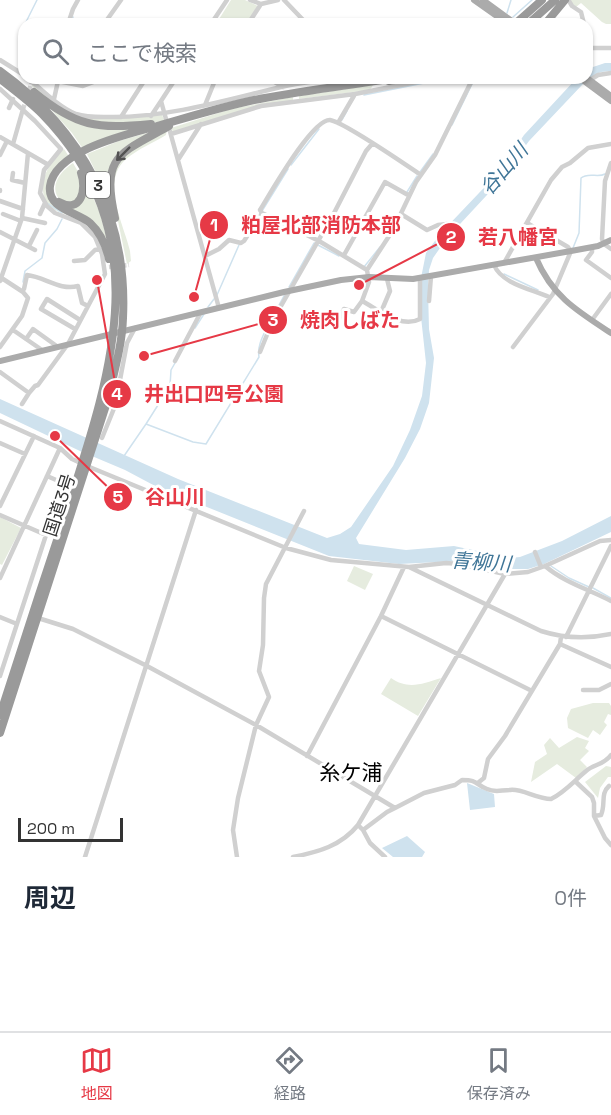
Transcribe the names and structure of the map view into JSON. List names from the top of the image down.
{
  "streets": {
    "highway": ["3", "国道3号"]
  },
  "crossings": [
    ["3", "国道3号"]
  ],
  "districts": ["糸ケ浦"],
  "water": ["谷山川", "青柳川"],
  "places": [
    "井出口四号公園",
    "若八幡宮",
    "粕屋北部消防本部",
    "焼肉しばた",
    "谷山川"
  ],
  "scale_bar": "200 m",
  "page": {
    "search": "ここで検索",
    "scale": "200 m",
    "heading": ["周辺", "0件"],
    "nav": ["地図", "経路", "保存済み"]
  }
}
